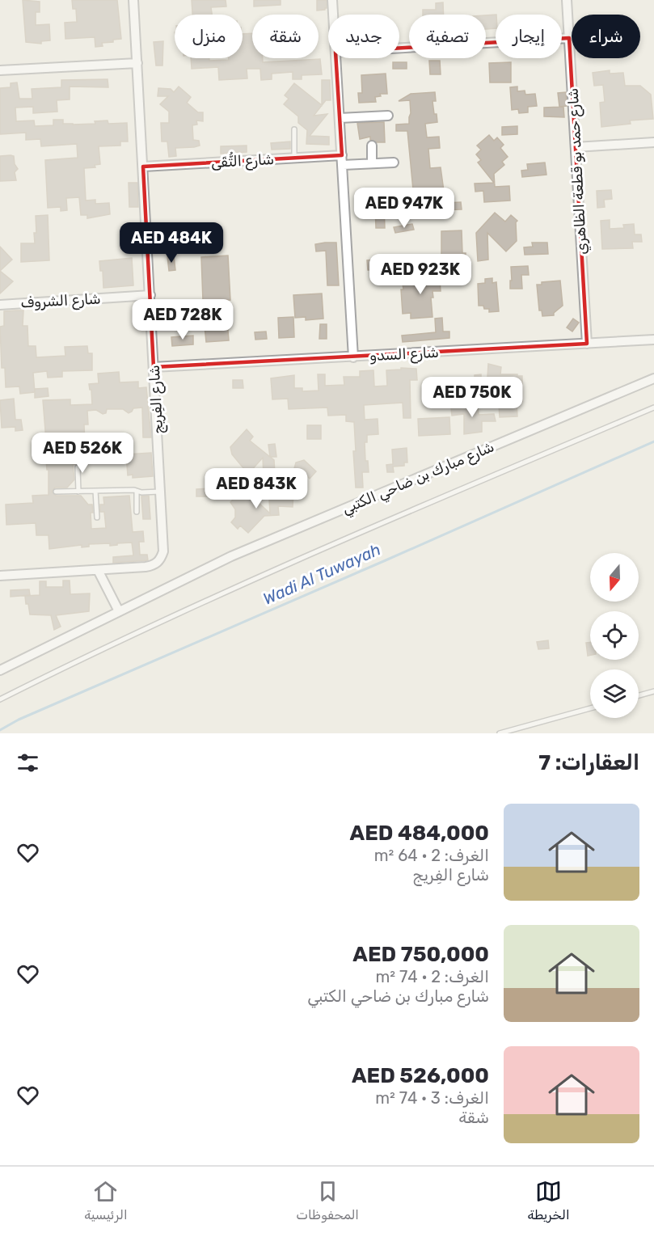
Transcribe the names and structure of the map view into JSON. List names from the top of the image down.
{
  "streets": {
    "street": [
      "شارع التُّقَى",
      "شارع حمد بو قطعة الظاهري",
      "شارع الشروف",
      "شارع السدو",
      "شارع الفِريج",
      "شارع مبارك بن ضاحي الكتبي"
    ]
  },
  "crossings": [
    ["شارع التُّقَى", "شارع الفِريج"],
    ["شارع حمد بو قطعة الظاهري", "شارع السدو"],
    ["شارع الشروف", "شارع الفِريج"],
    ["شارع السدو", "شارع الفِريج"]
  ],
  "water": ["Wadi Al Tuwayah"],
  "north": "bottom",
  "page": {
    "chip": [
      "شراء",
      "إيجار",
      "تصفية",
      "جديد",
      "شقة",
      "منزل"
    ],
    "price": [
      "AED 947K",
      "AED 484K",
      "AED 923K",
      "AED 728K",
      "AED 750K",
      "AED 526K",
      "AED 843K"
    ],
    "heading": "العقارات: 7",
    "list": [
      {
        "name": "AED 484,000",
        "note": "الغرف: 2 · 64 m² · شارع الفِريج"
      },
      {
        "name": "AED 750,000",
        "note": "الغرف: 2 · 74 m² · شارع مبارك بن ضاحي الكتبي"
      },
      {
        "name": "AED 526,000",
        "note": "الغرف: 3 · 74 m² · شقة"
      }
    ],
    "tabs": ["الخريطة", "المحفوظات", "الرئيسية"]
  }
}
